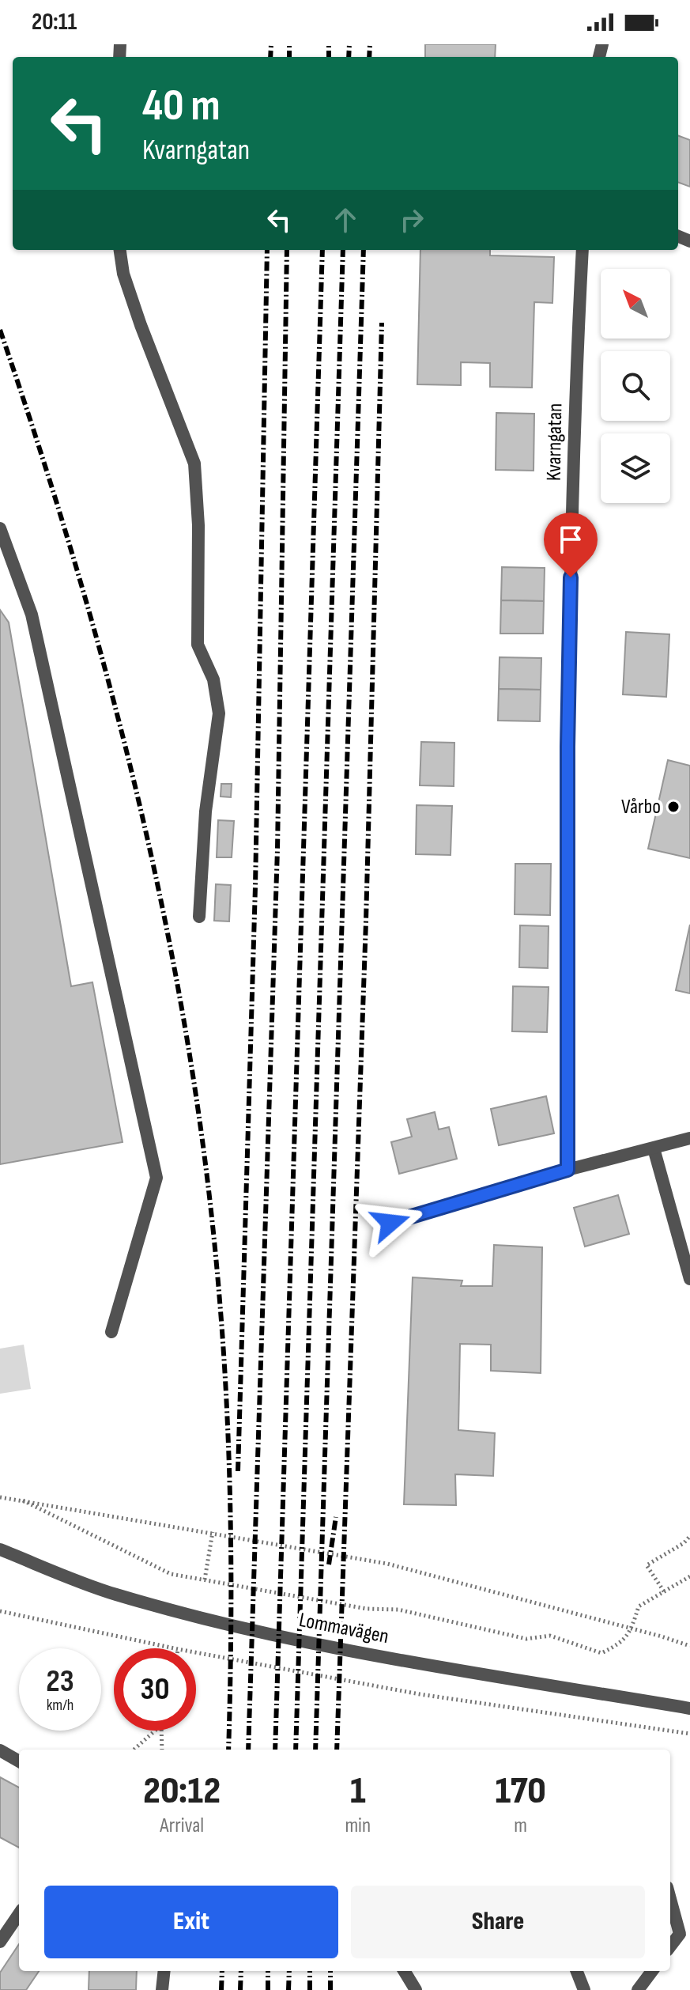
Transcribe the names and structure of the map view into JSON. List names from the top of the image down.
{
  "streets": {
    "street": ["Kvarngatan", "Lommavägen"]
  },
  "places": ["Vårbo"],
  "north": "top left",
  "page": {
    "status": "20:11",
    "turn": ["40 m", "Kvarngatan"],
    "speed": "23 km/h",
    "limit": "30",
    "eta": [
      "20:12",
      "Arrival",
      "1",
      "min",
      "170",
      "m"
    ],
    "buttons": ["Exit", "Share"]
  }
}
